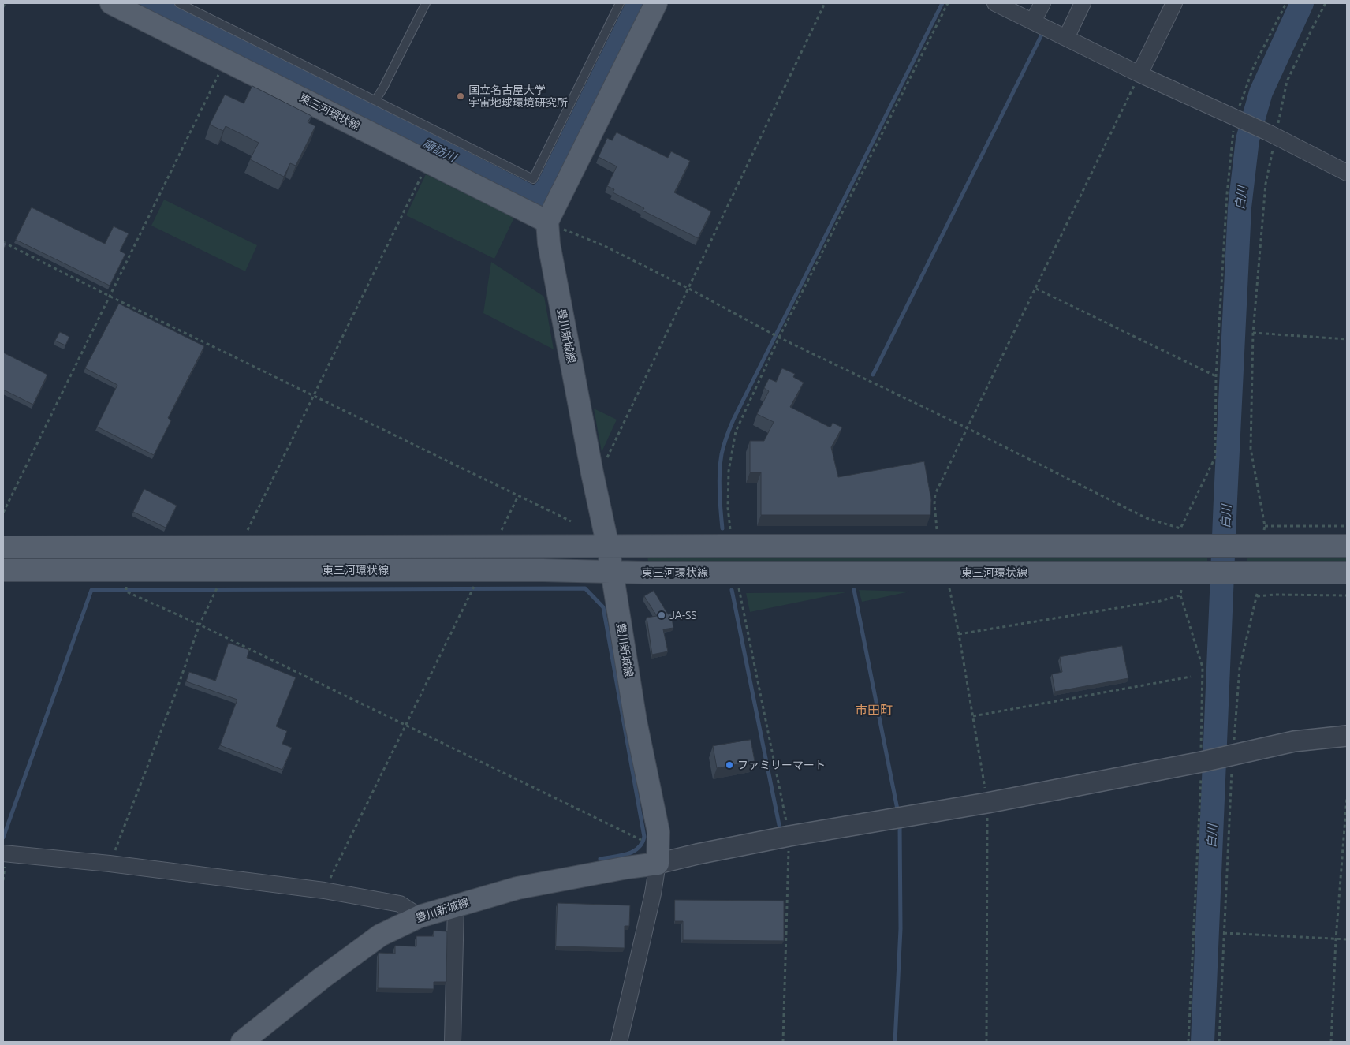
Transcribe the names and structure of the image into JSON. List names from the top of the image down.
{
  "streets": {
    "main road": ["東三河環状線", "豊川新城線"]
  },
  "crossings": [
    ["東三河環状線", "豊川新城線"]
  ],
  "districts": ["市田町"],
  "water": ["諏訪川", "白川"],
  "places": ["国立名古屋大学 宇宙地球環境研究所", "JA-SS", "ファミリーマート"]
}
